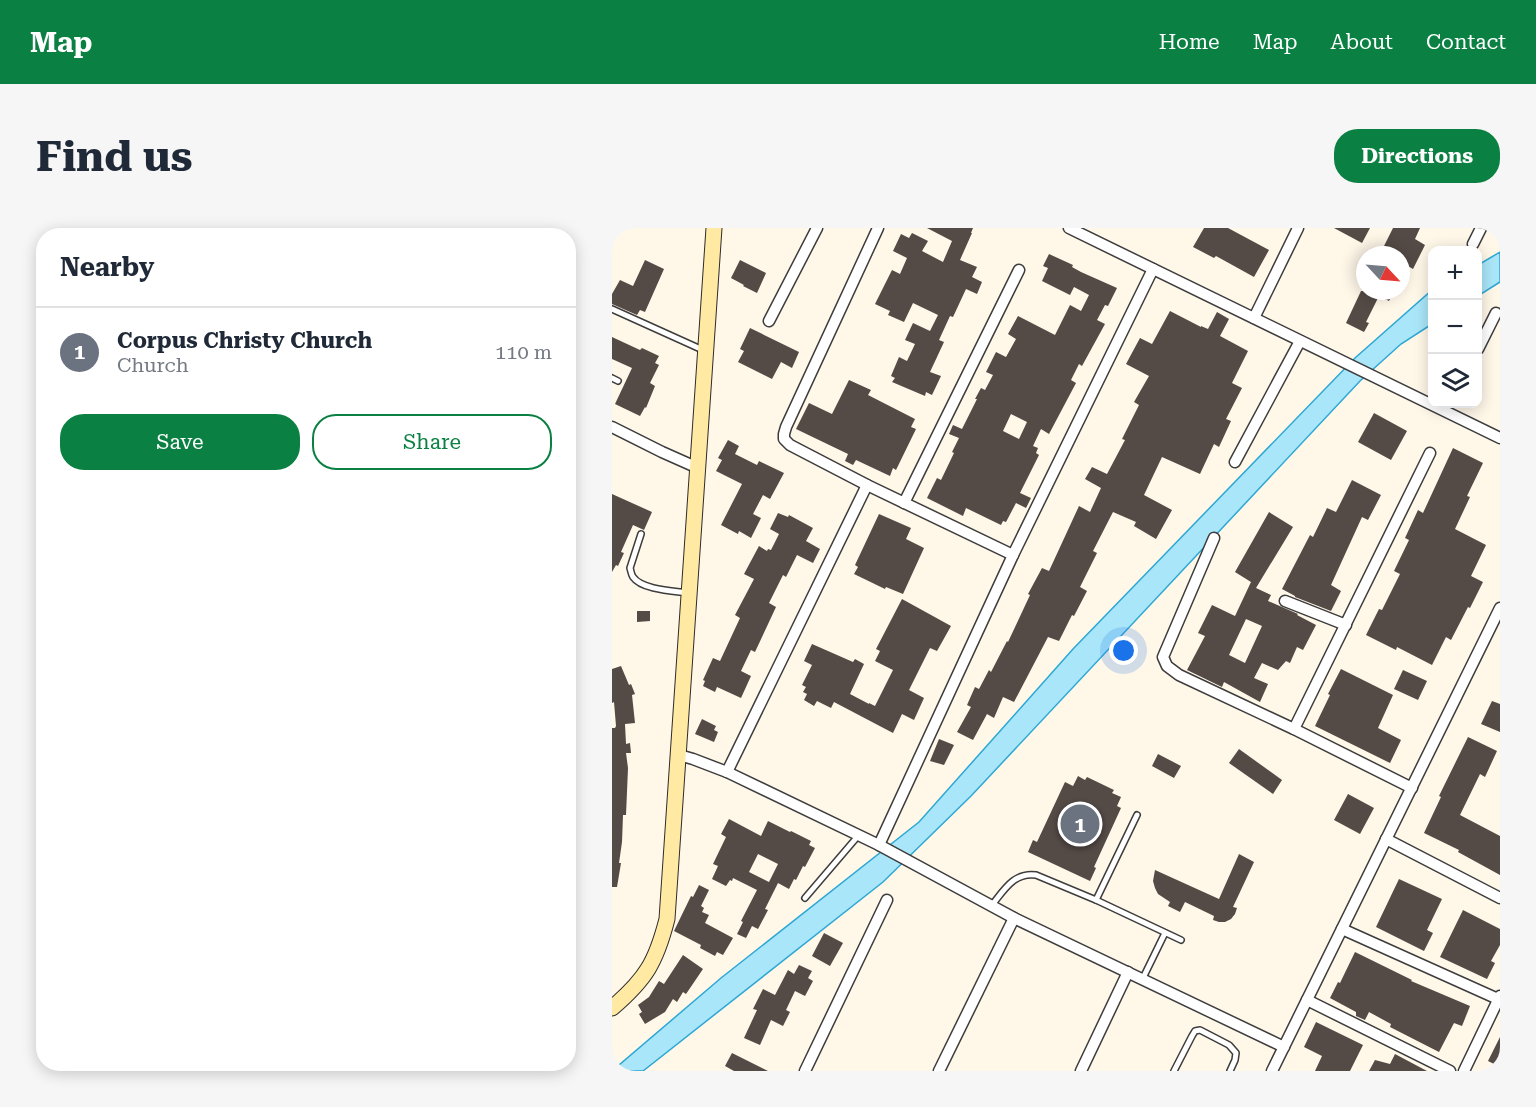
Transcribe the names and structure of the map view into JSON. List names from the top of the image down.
{
  "north": "bottom right",
  "page": {
    "header": "Map",
    "nav": [
      "Home",
      "Map",
      "About",
      "Contact"
    ],
    "buttons": [
      "Directions",
      ["Save", "Share"]
    ],
    "title": "Find us",
    "heading": "Nearby",
    "map_buttons": ["+", "−"],
    "list": [
      {
        "mark": "1",
        "name": "Corpus Christy Church",
        "note": "Church",
        "value": "110 m"
      }
    ],
    "pins": "1"
  }
}
